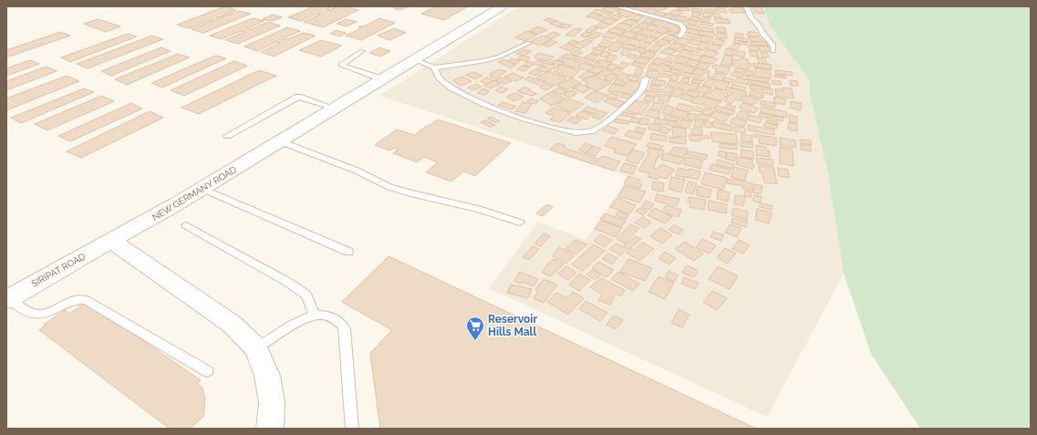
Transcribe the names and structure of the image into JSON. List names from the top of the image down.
{
  "streets": {
    "street": ["NEW GERMANY ROAD", "SIRIPAT ROAD"]
  },
  "crossings": [
    ["NEW GERMANY ROAD", "SIRIPAT ROAD"]
  ],
  "places": {
    "supermarket": ["Reservoir Hills Mall"]
  }
}
